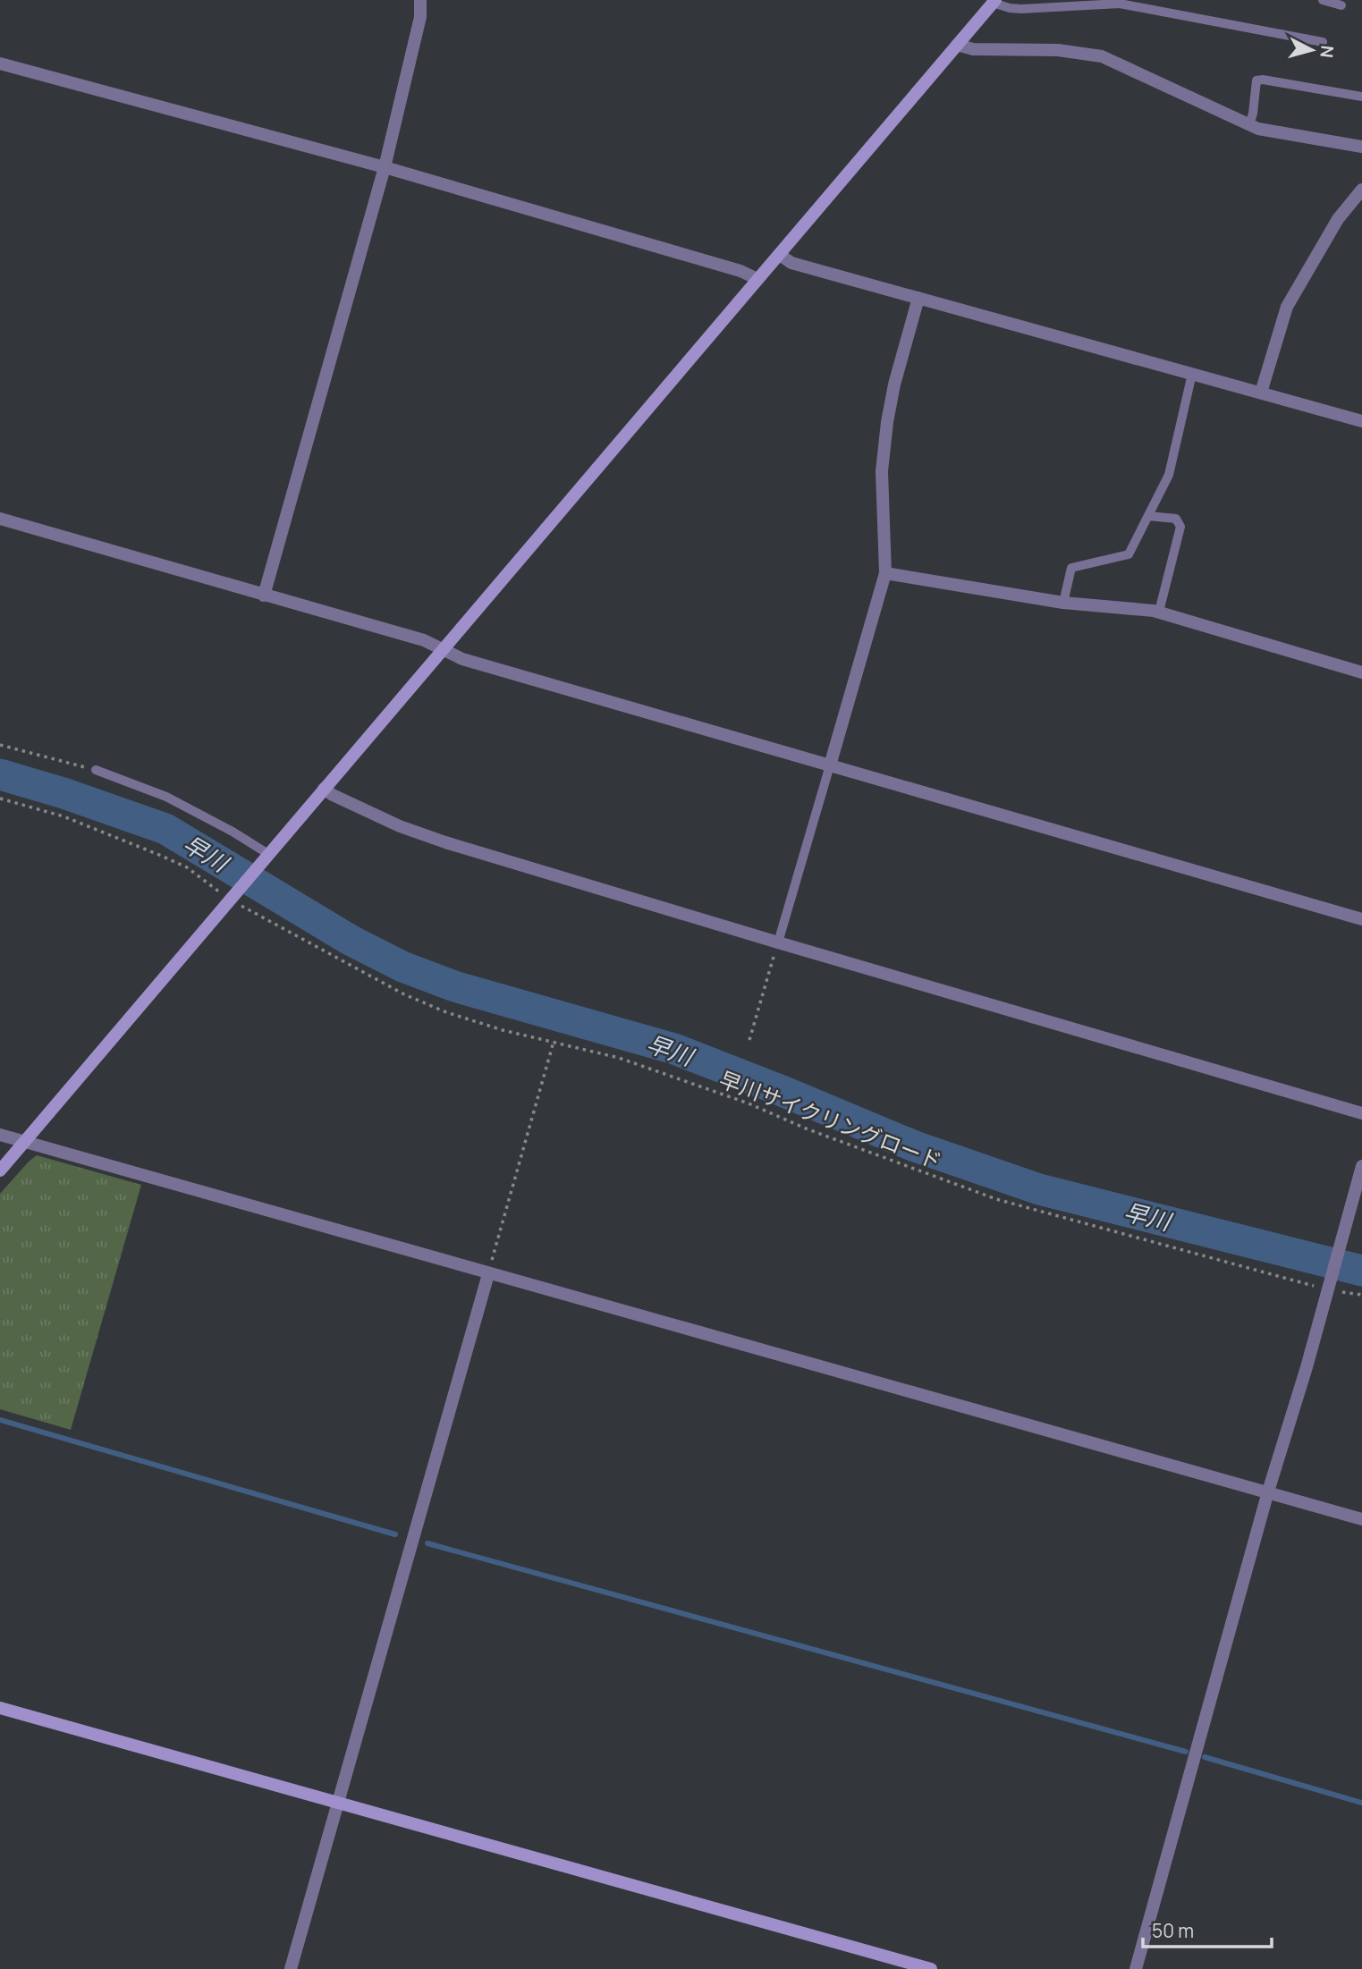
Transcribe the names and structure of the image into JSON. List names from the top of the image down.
{
  "streets": {
    "path": ["早川サイクリングロード"]
  },
  "water": ["早川"],
  "scale_bar": "50 m",
  "north": "right"
}
